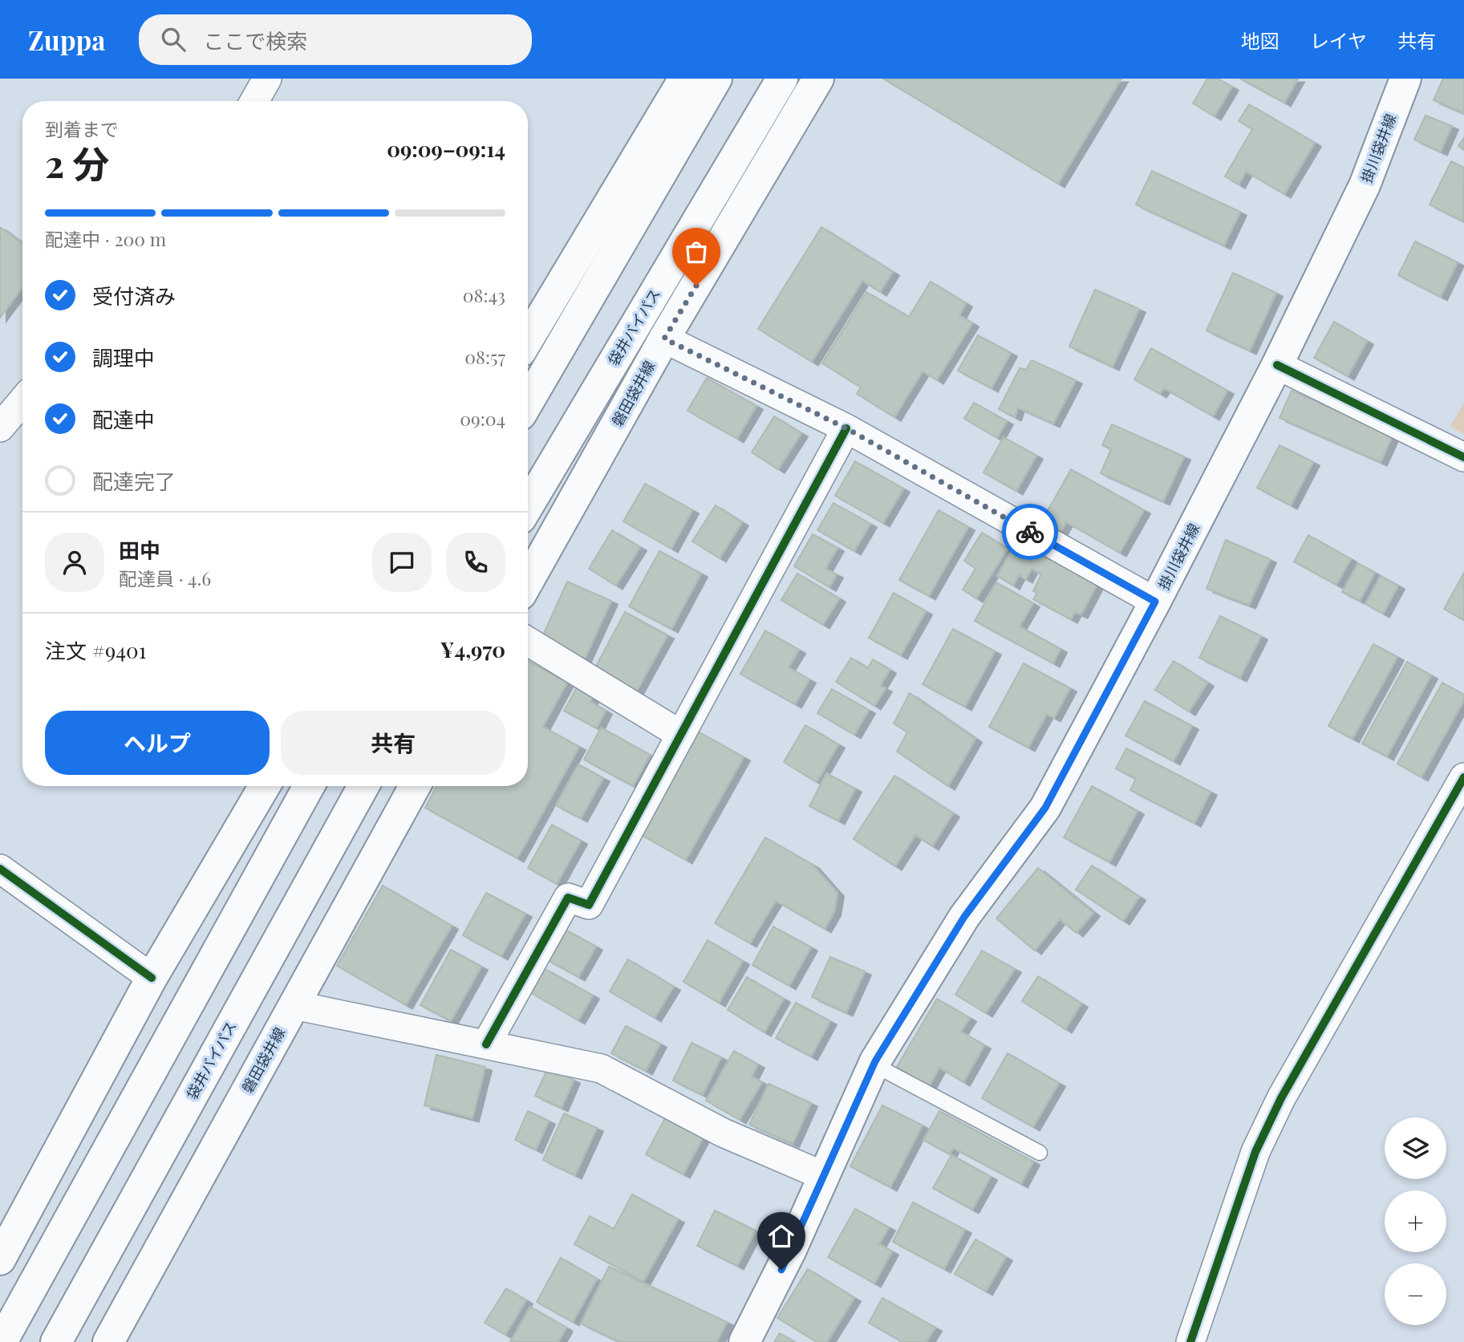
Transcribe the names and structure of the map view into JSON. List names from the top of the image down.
{
  "streets": {
    "main road": ["掛川袋井線", "袋井バイパス", "磐田袋井線"]
  },
  "page": {
    "header": "Zuppa",
    "search": "ここで検索",
    "nav": ["地図", "レイヤ", "共有"],
    "heading": ["2 分", "到着まで", "09:09–09:14"],
    "panel": [
      "田中",
      "配達員 · 4.6",
      "注文 #9401",
      "¥4,970"
    ],
    "bar": "配達中 · 200 m",
    "list": [
      ["受付済み", "08:43"],
      ["調理中", "08:57"],
      ["配達中", "09:04"],
      "配達完了"
    ],
    "buttons": ["ヘルプ", "共有"],
    "map_buttons": ["+", "−"]
  }
}
